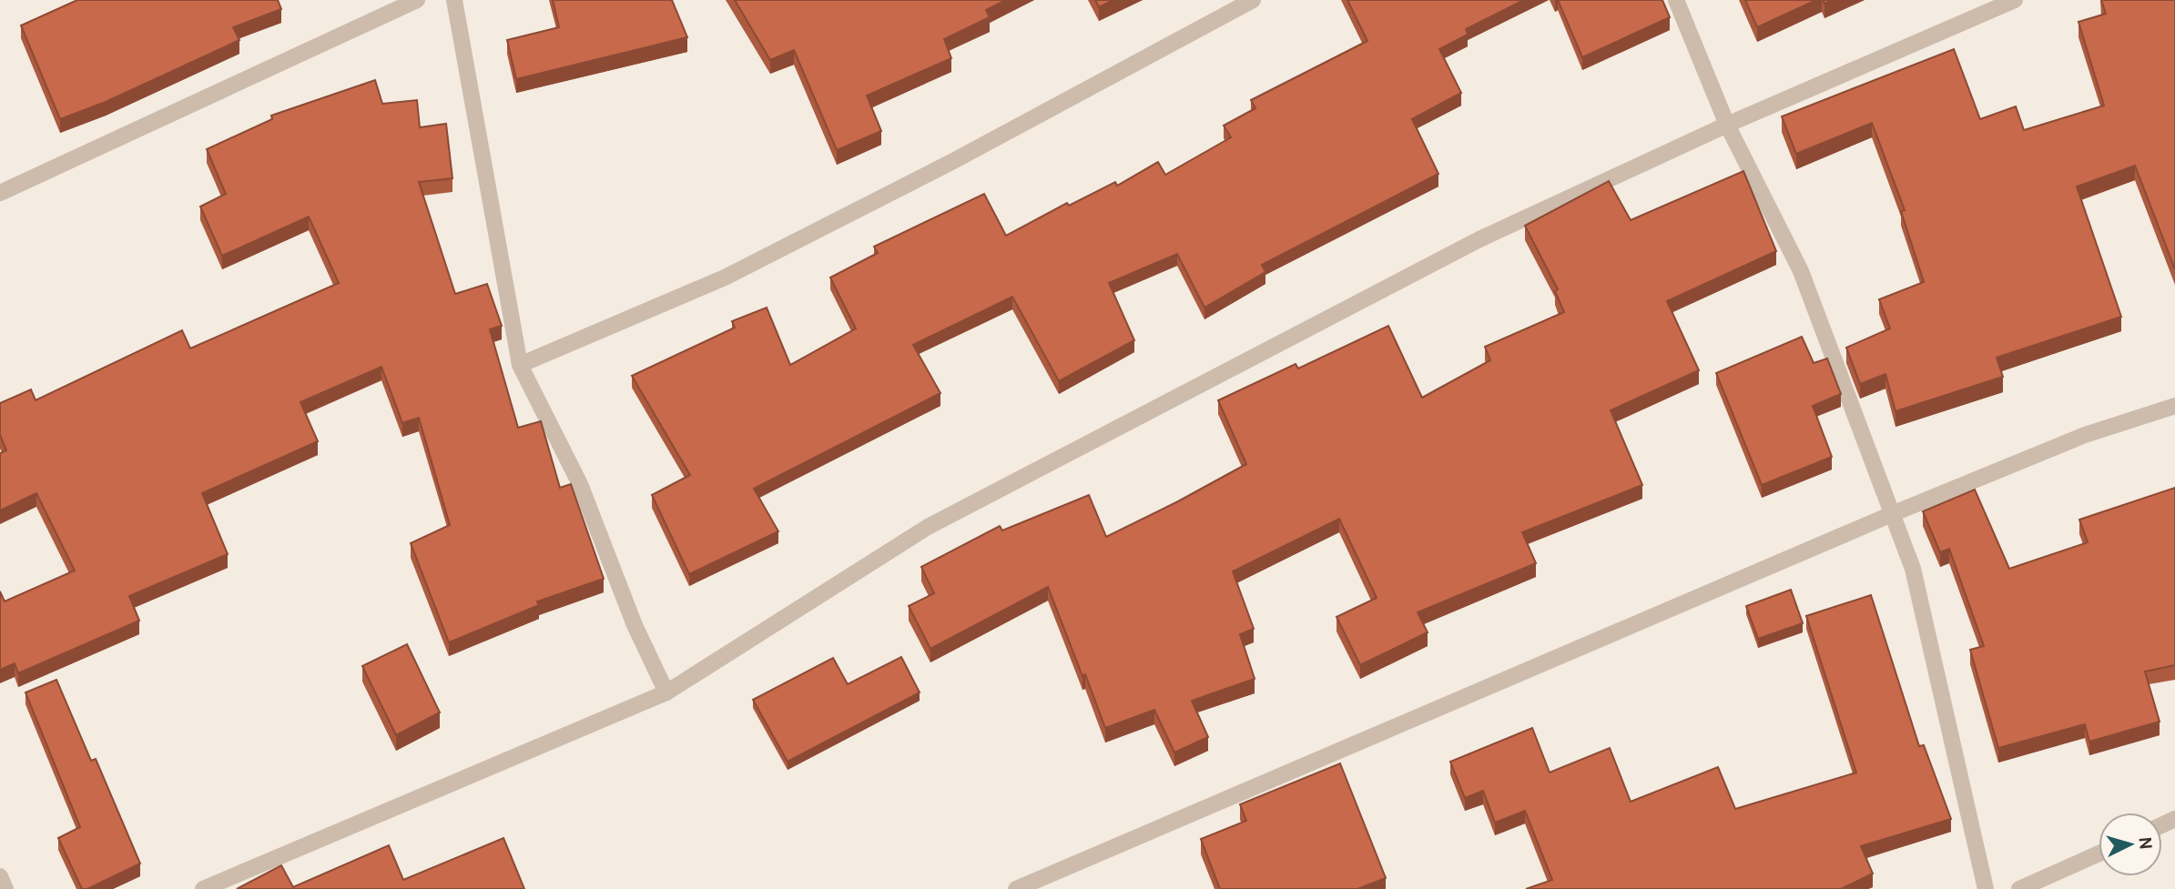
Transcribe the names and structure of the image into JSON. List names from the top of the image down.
{
  "north": "right"
}
